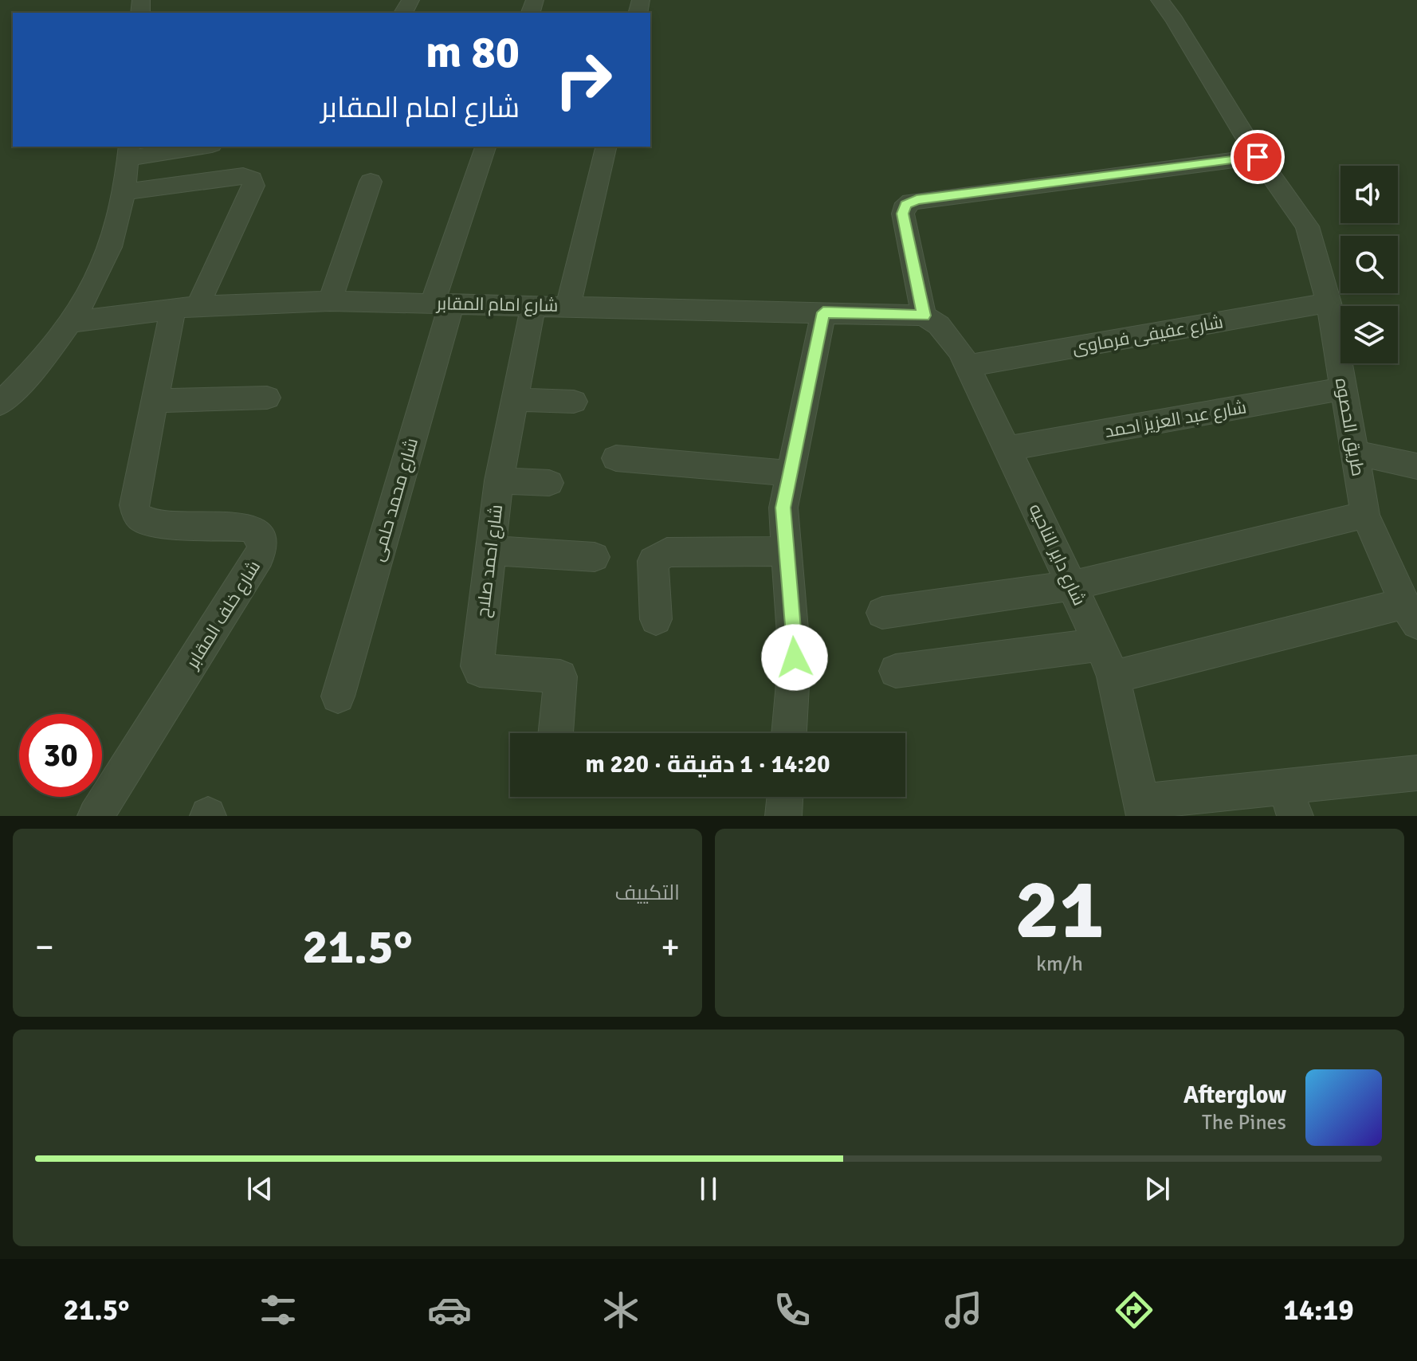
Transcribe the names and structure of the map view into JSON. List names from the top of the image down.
{
  "streets": {
    "street": [
      "شارع امام المقابر",
      "شارع عفيفى فرماوى",
      "شارع عبد العزيز احمد",
      "طريق الحصوه",
      "شارع محمد حلمى",
      "شارع داير الناحيه",
      "شارع احمد صلاح",
      "شارع خلف المقابر"
    ]
  },
  "crossings": [
    ["شارع امام المقابر", "شارع محمد حلمى"],
    ["شارع امام المقابر", "شارع داير الناحيه"],
    ["شارع امام المقابر", "شارع احمد صلاح"],
    ["شارع امام المقابر", "شارع خلف المقابر"],
    ["شارع عفيفى فرماوى", "طريق الحصوه"],
    ["شارع عفيفى فرماوى", "شارع داير الناحيه"],
    ["شارع عبد العزيز احمد", "طريق الحصوه"],
    ["شارع عبد العزيز احمد", "شارع داير الناحيه"]
  ],
  "page": {
    "turn": ["80 m", "شارع امام المقابر"],
    "limit": "30",
    "trip": "14:20 · 1 دقيقة · 220 m",
    "tile": [
      ["21", "km/h"],
      "التكييف"
    ],
    "heat": ["−", "21.5°", "+"],
    "song": ["Afterglow", "The Pines"],
    "tabs": ["14:19", "21.5°"]
  }
}
